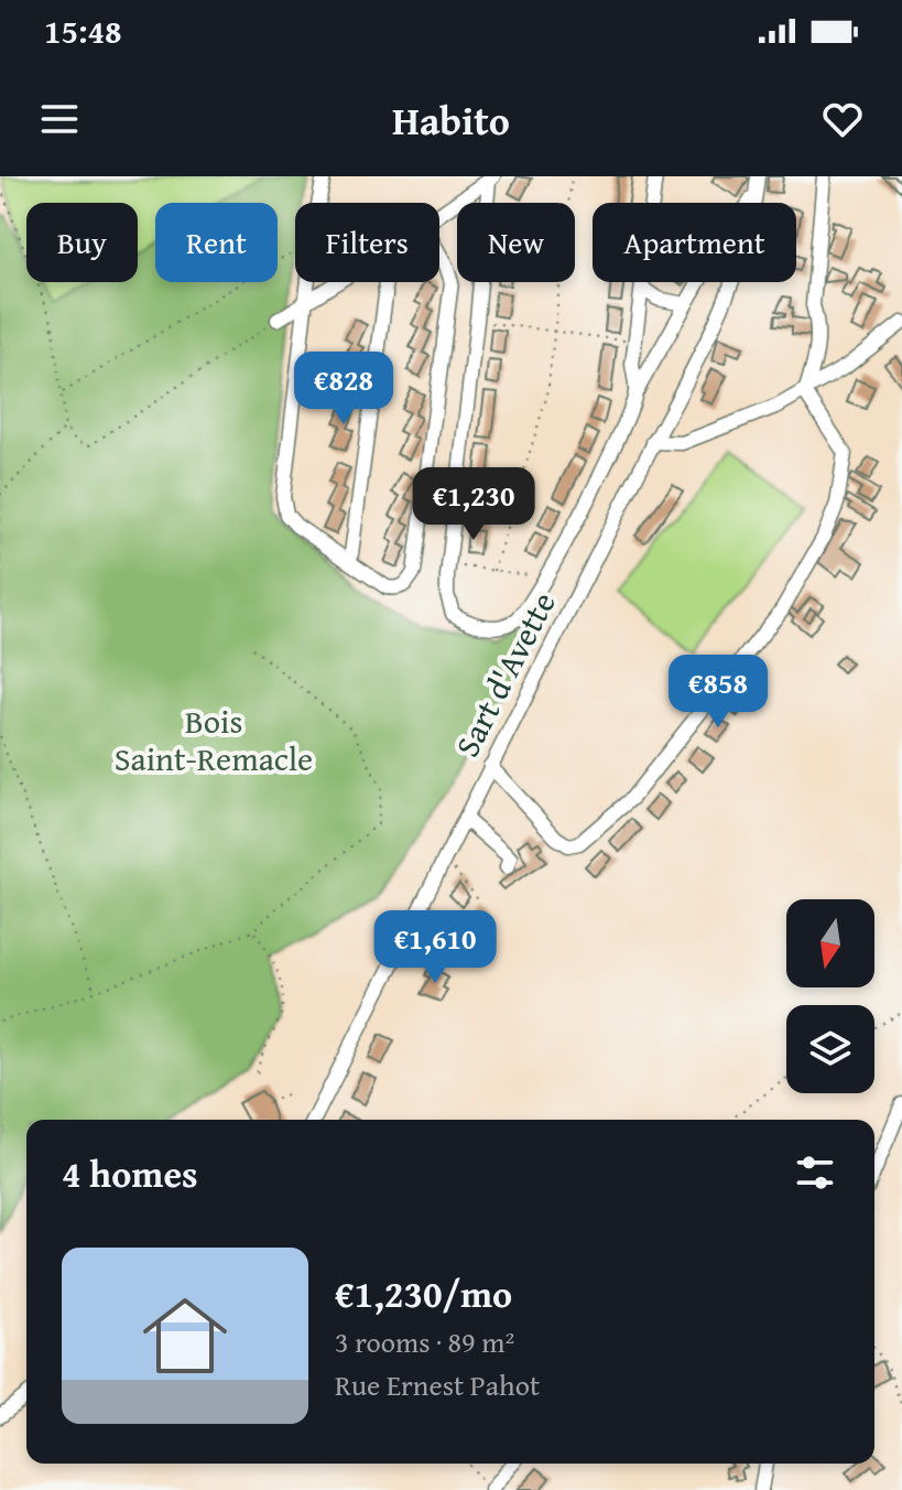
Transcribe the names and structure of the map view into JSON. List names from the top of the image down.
{
  "streets": {
    "street": ["Sart d'Avette"]
  },
  "parks": ["Bois Saint-Remacle"],
  "north": "bottom",
  "page": {
    "status": "15:48",
    "header": "Habito",
    "chip": [
      "Buy",
      "Rent",
      "Filters",
      "New",
      "Apartment"
    ],
    "price": [
      "€828",
      "€1,230",
      "€858",
      "€1,610"
    ],
    "heading": "4 homes",
    "list": [
      {
        "name": "€1,230/mo",
        "note": "3 rooms · 89 m² · Rue Ernest Pahot"
      }
    ]
  }
}
